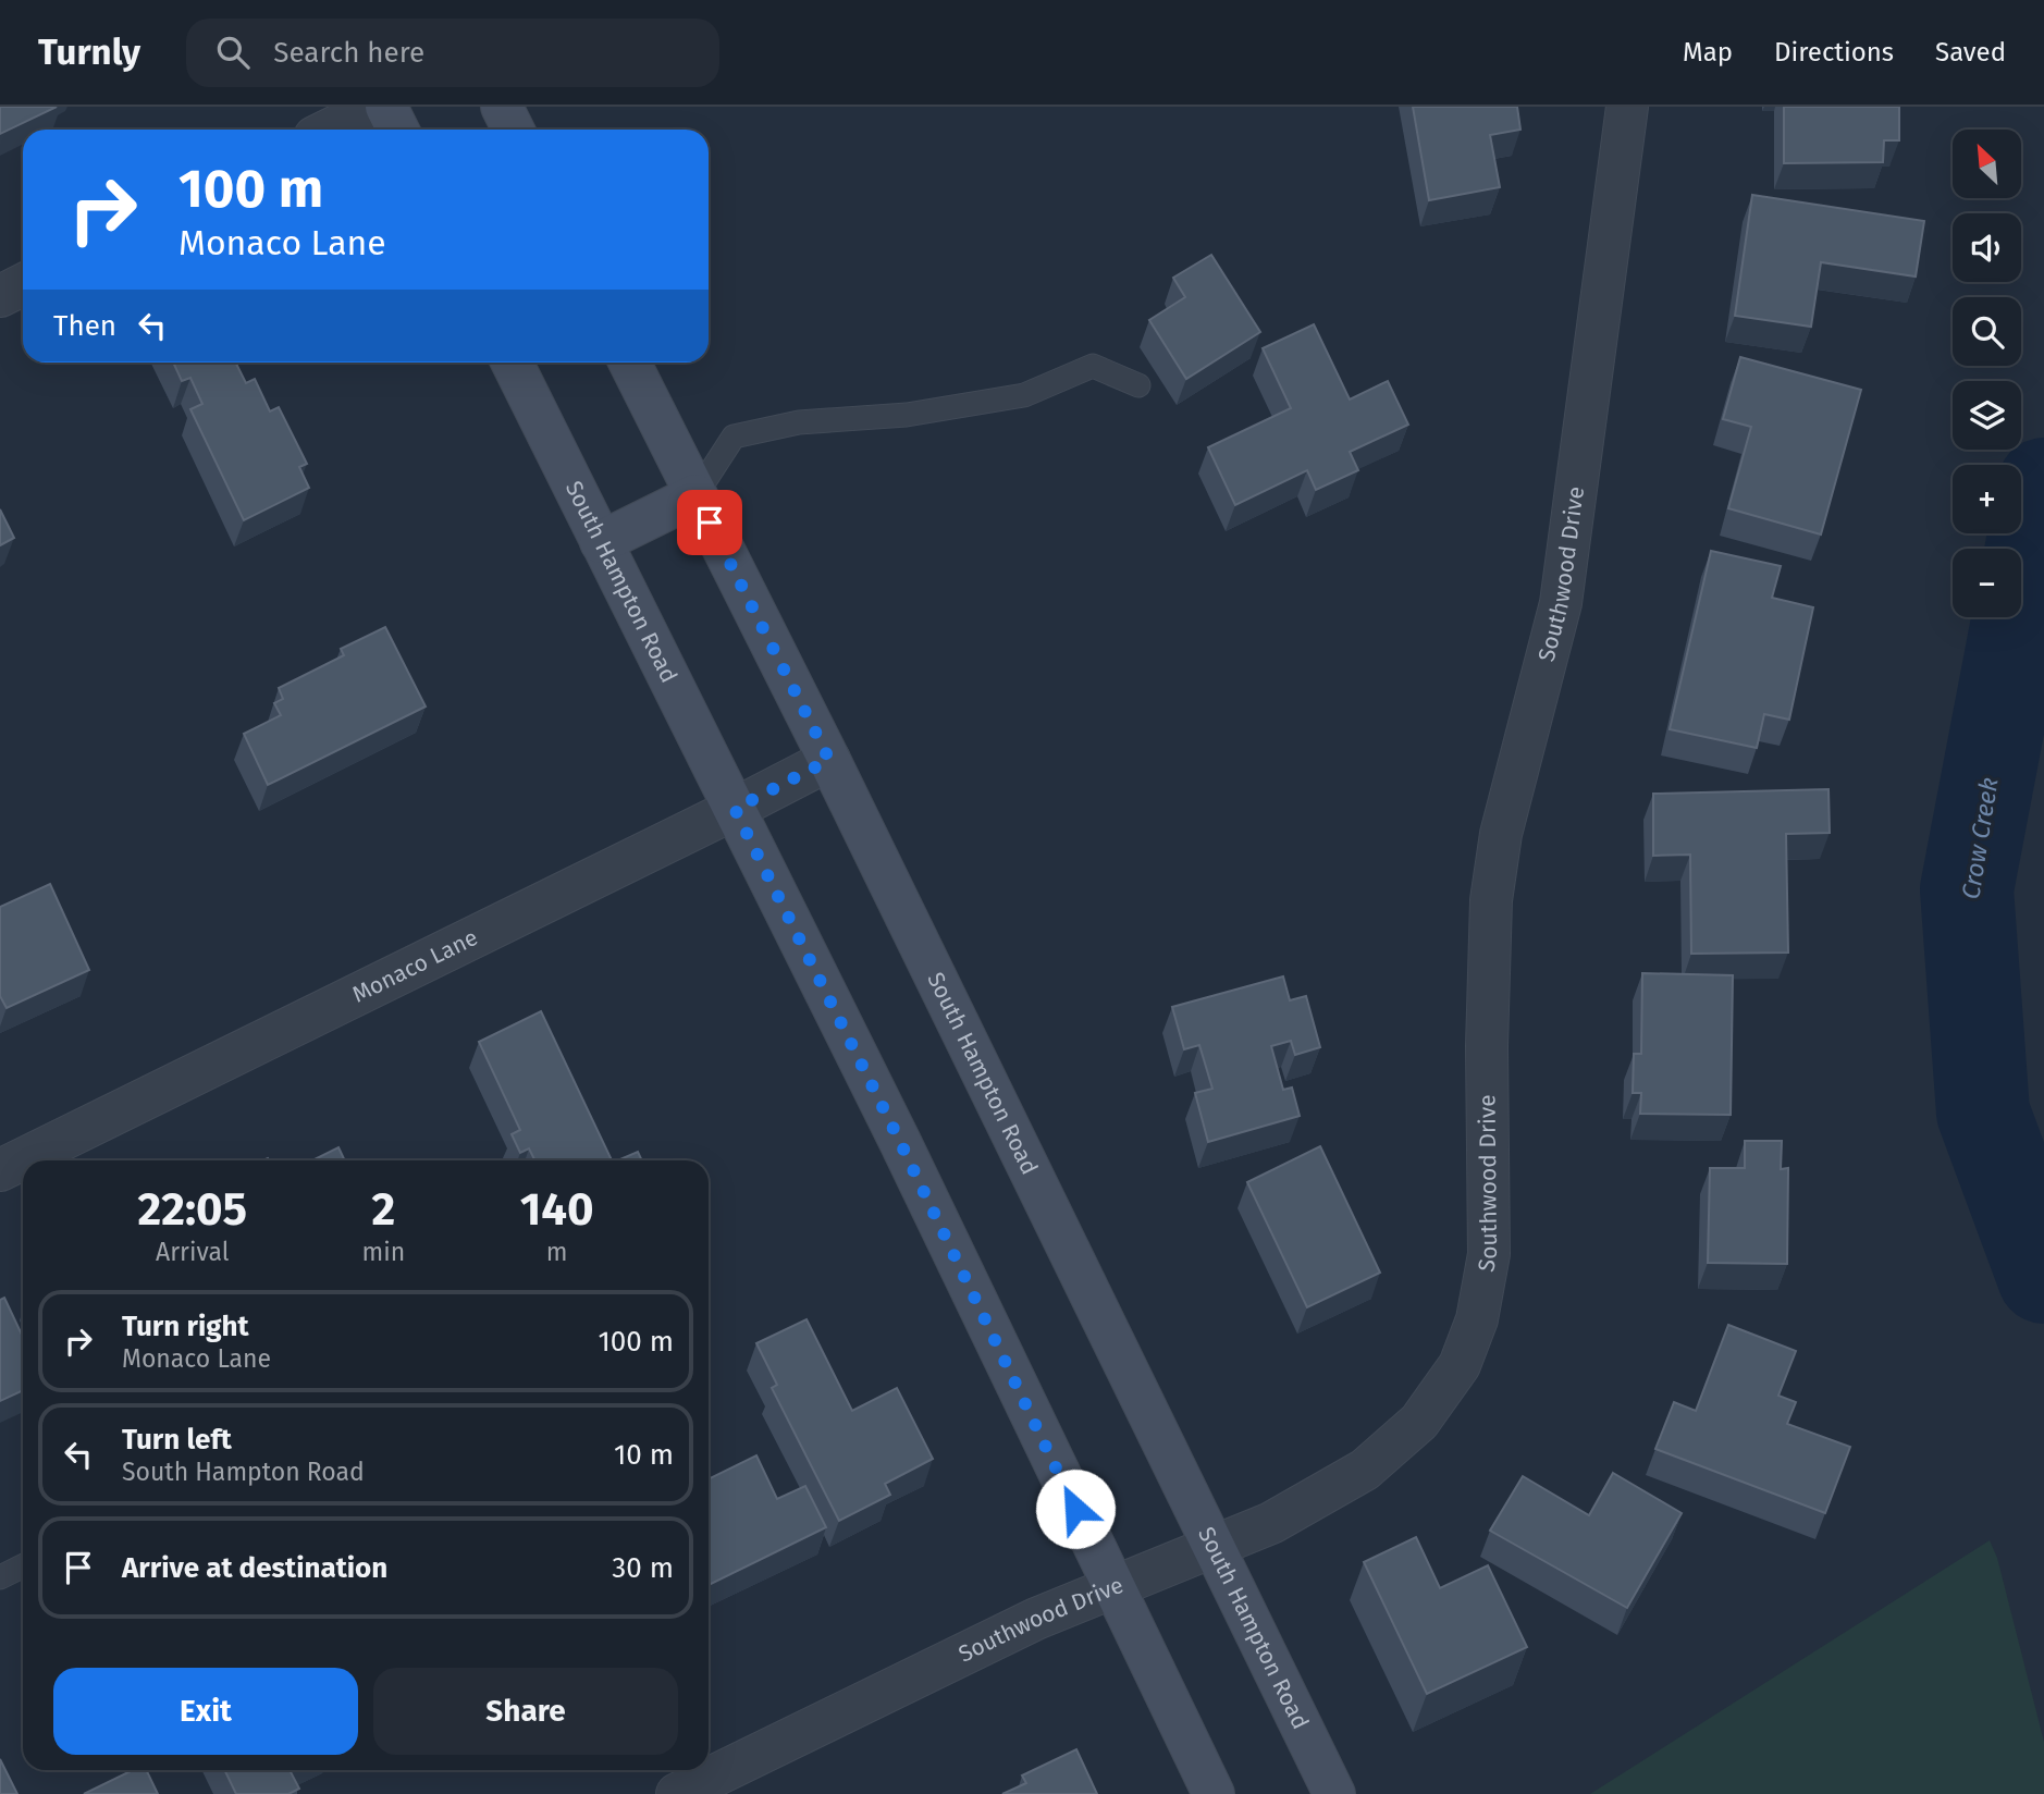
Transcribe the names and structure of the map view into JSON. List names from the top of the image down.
{
  "streets": {
    "main road": ["South Hampton Road"],
    "street": ["Southwood Drive", "Monaco Lane"]
  },
  "crossings": [
    ["Southwood Drive", "South Hampton Road"],
    ["South Hampton Road", "Monaco Lane"]
  ],
  "water": ["Crow Creek"],
  "north": "top left",
  "page": {
    "header": "Turnly",
    "search": "Search here",
    "nav": ["Map", "Directions", "Saved"],
    "map_buttons": ["+", "−"],
    "turn": ["100 m", "Monaco Lane"],
    "then": "Then",
    "eta": [
      "22:05",
      "Arrival",
      "2",
      "min",
      "140",
      "m"
    ],
    "list": [
      {
        "name": "Turn right",
        "note": "Monaco Lane",
        "value": "100 m"
      },
      {
        "name": "Turn left",
        "note": "South Hampton Road",
        "value": "10 m"
      },
      {
        "name": "Arrive at destination",
        "value": "30 m"
      }
    ],
    "buttons": ["Exit", "Share"]
  }
}
